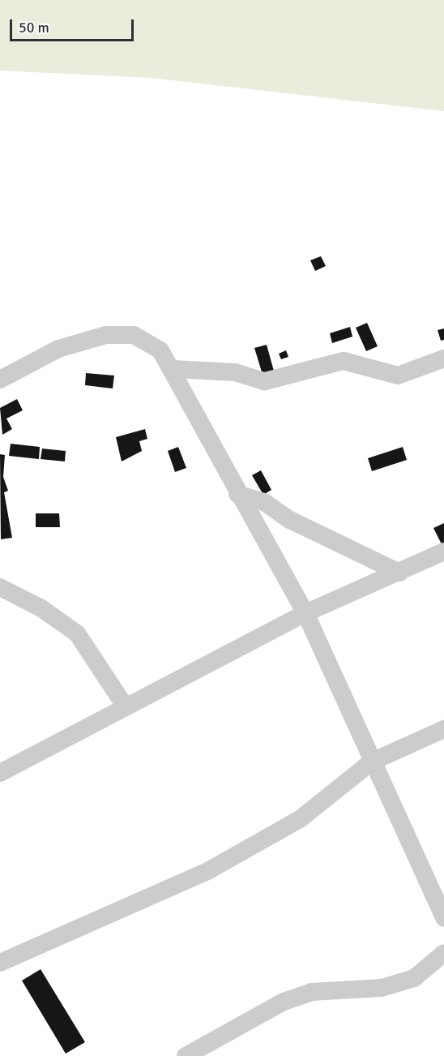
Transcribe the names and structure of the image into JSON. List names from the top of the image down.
{
  "scale_bar": "50 m"
}
